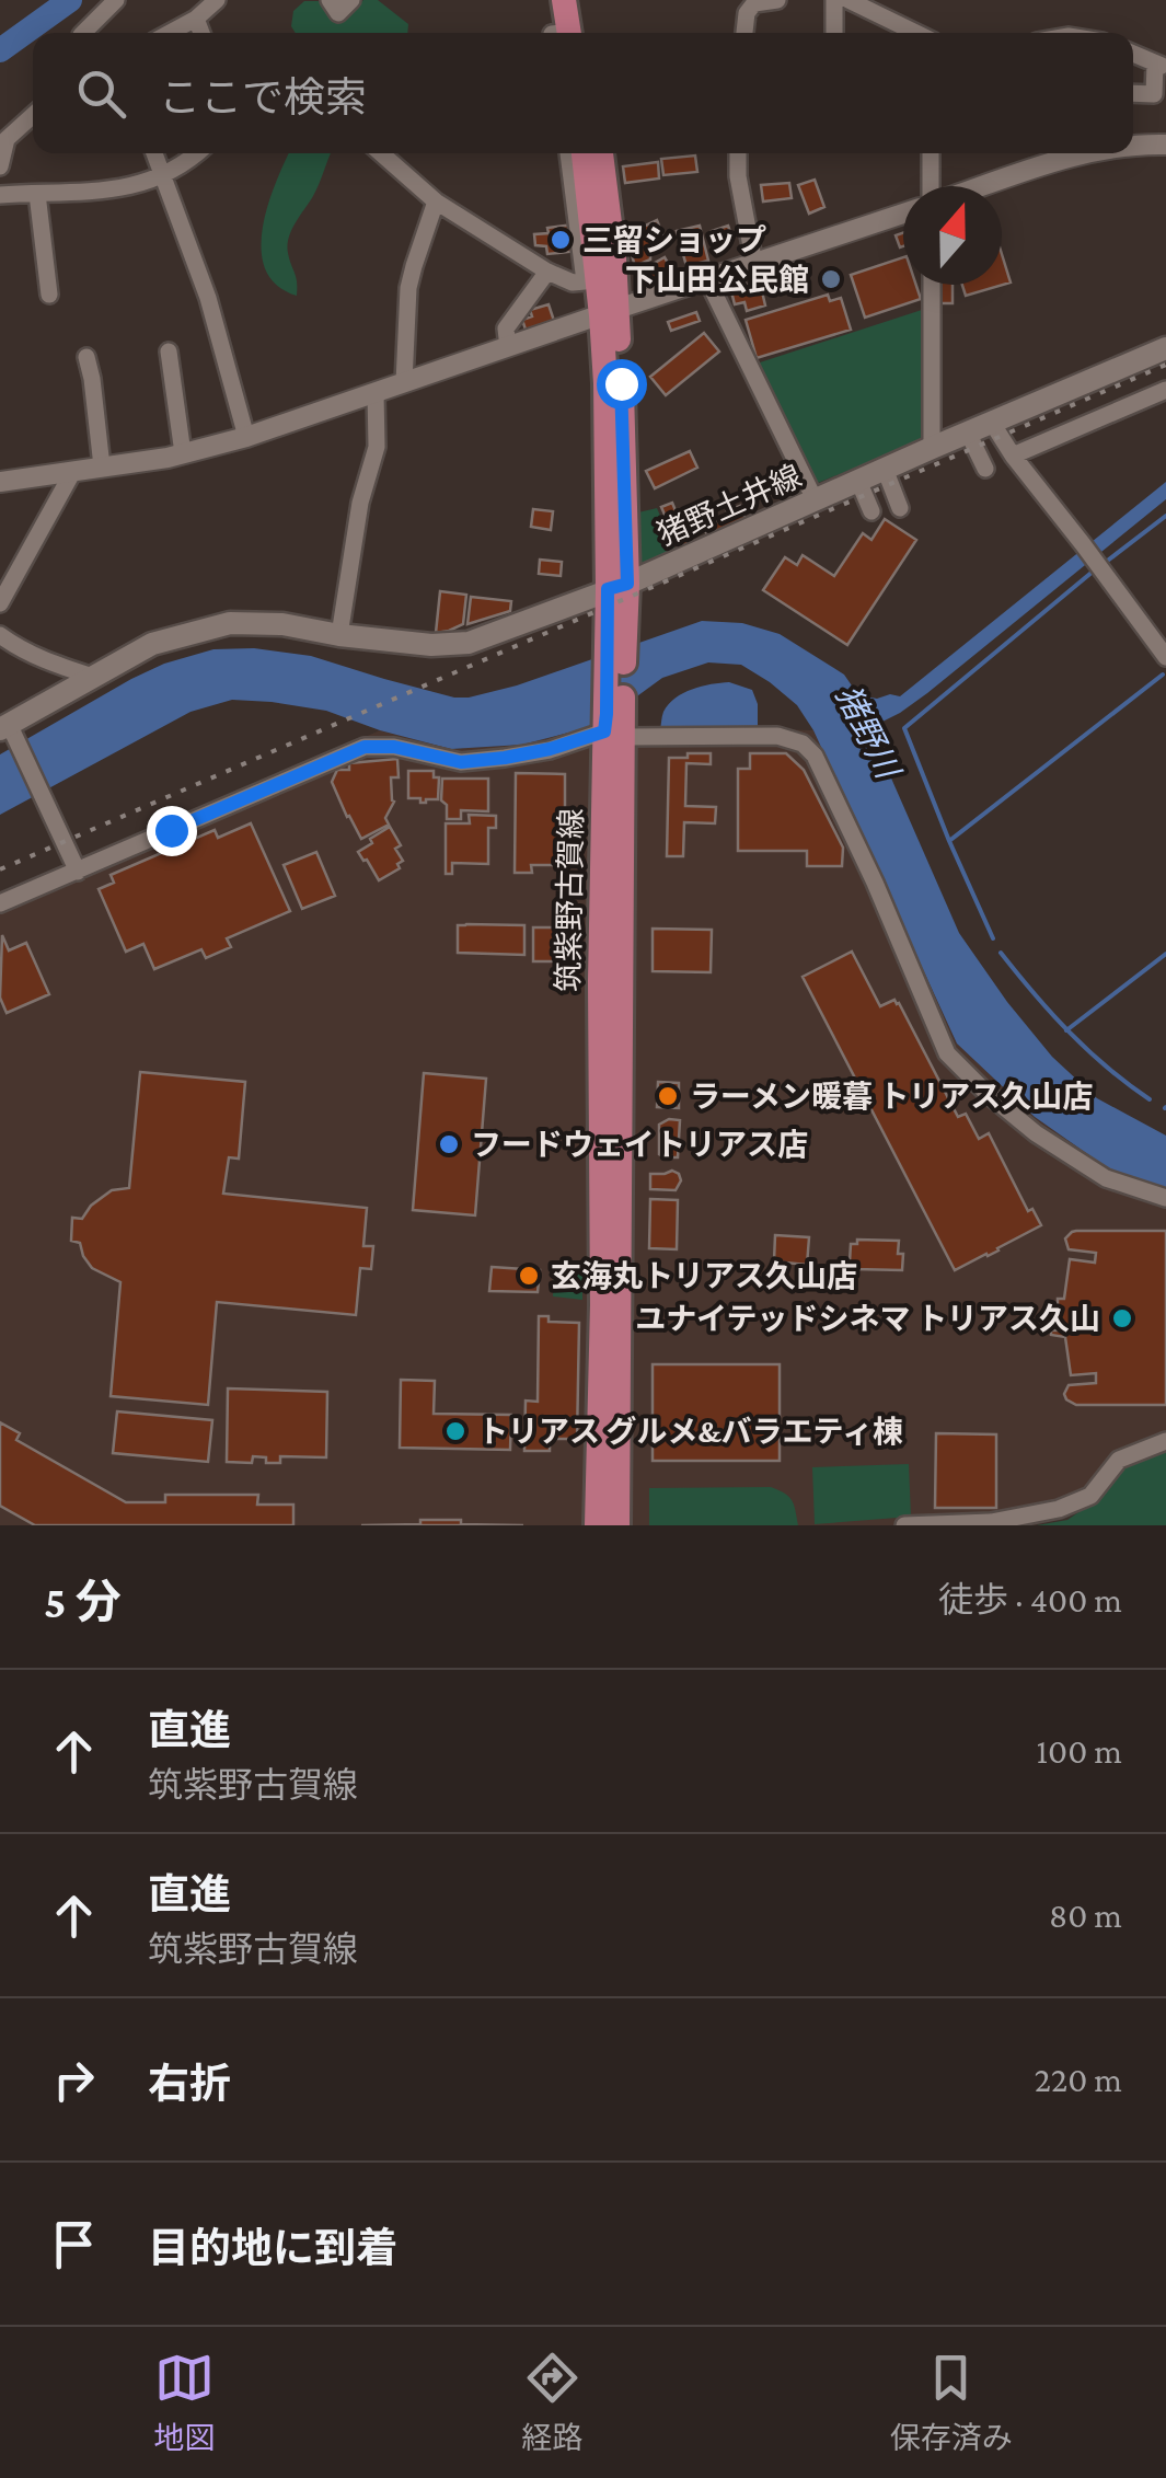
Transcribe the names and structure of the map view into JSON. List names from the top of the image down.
{
  "streets": {
    "main road": ["猪野土井線", "筑紫野古賀線"]
  },
  "crossings": [
    ["猪野土井線", "筑紫野古賀線"]
  ],
  "water": ["猪野川"],
  "places": [
    "三留ショップ",
    "下山田公民館",
    "ラーメン暖暮 トリアス久山店",
    "フードウェイトリアス店",
    "玄海丸トリアス久山店",
    "ユナイテッドシネマ トリアス久山",
    "トリアス グルメ&バラエティ棟"
  ],
  "north": "top",
  "page": {
    "search": "ここで検索",
    "heading": ["5 分", "徒歩 · 400 m"],
    "list": [
      ["直進", "筑紫野古賀線", "100 m"],
      ["直進", "筑紫野古賀線", "80 m"],
      ["右折", "220 m"],
      "目的地に到着"
    ],
    "nav": ["地図", "経路", "保存済み"]
  }
}
